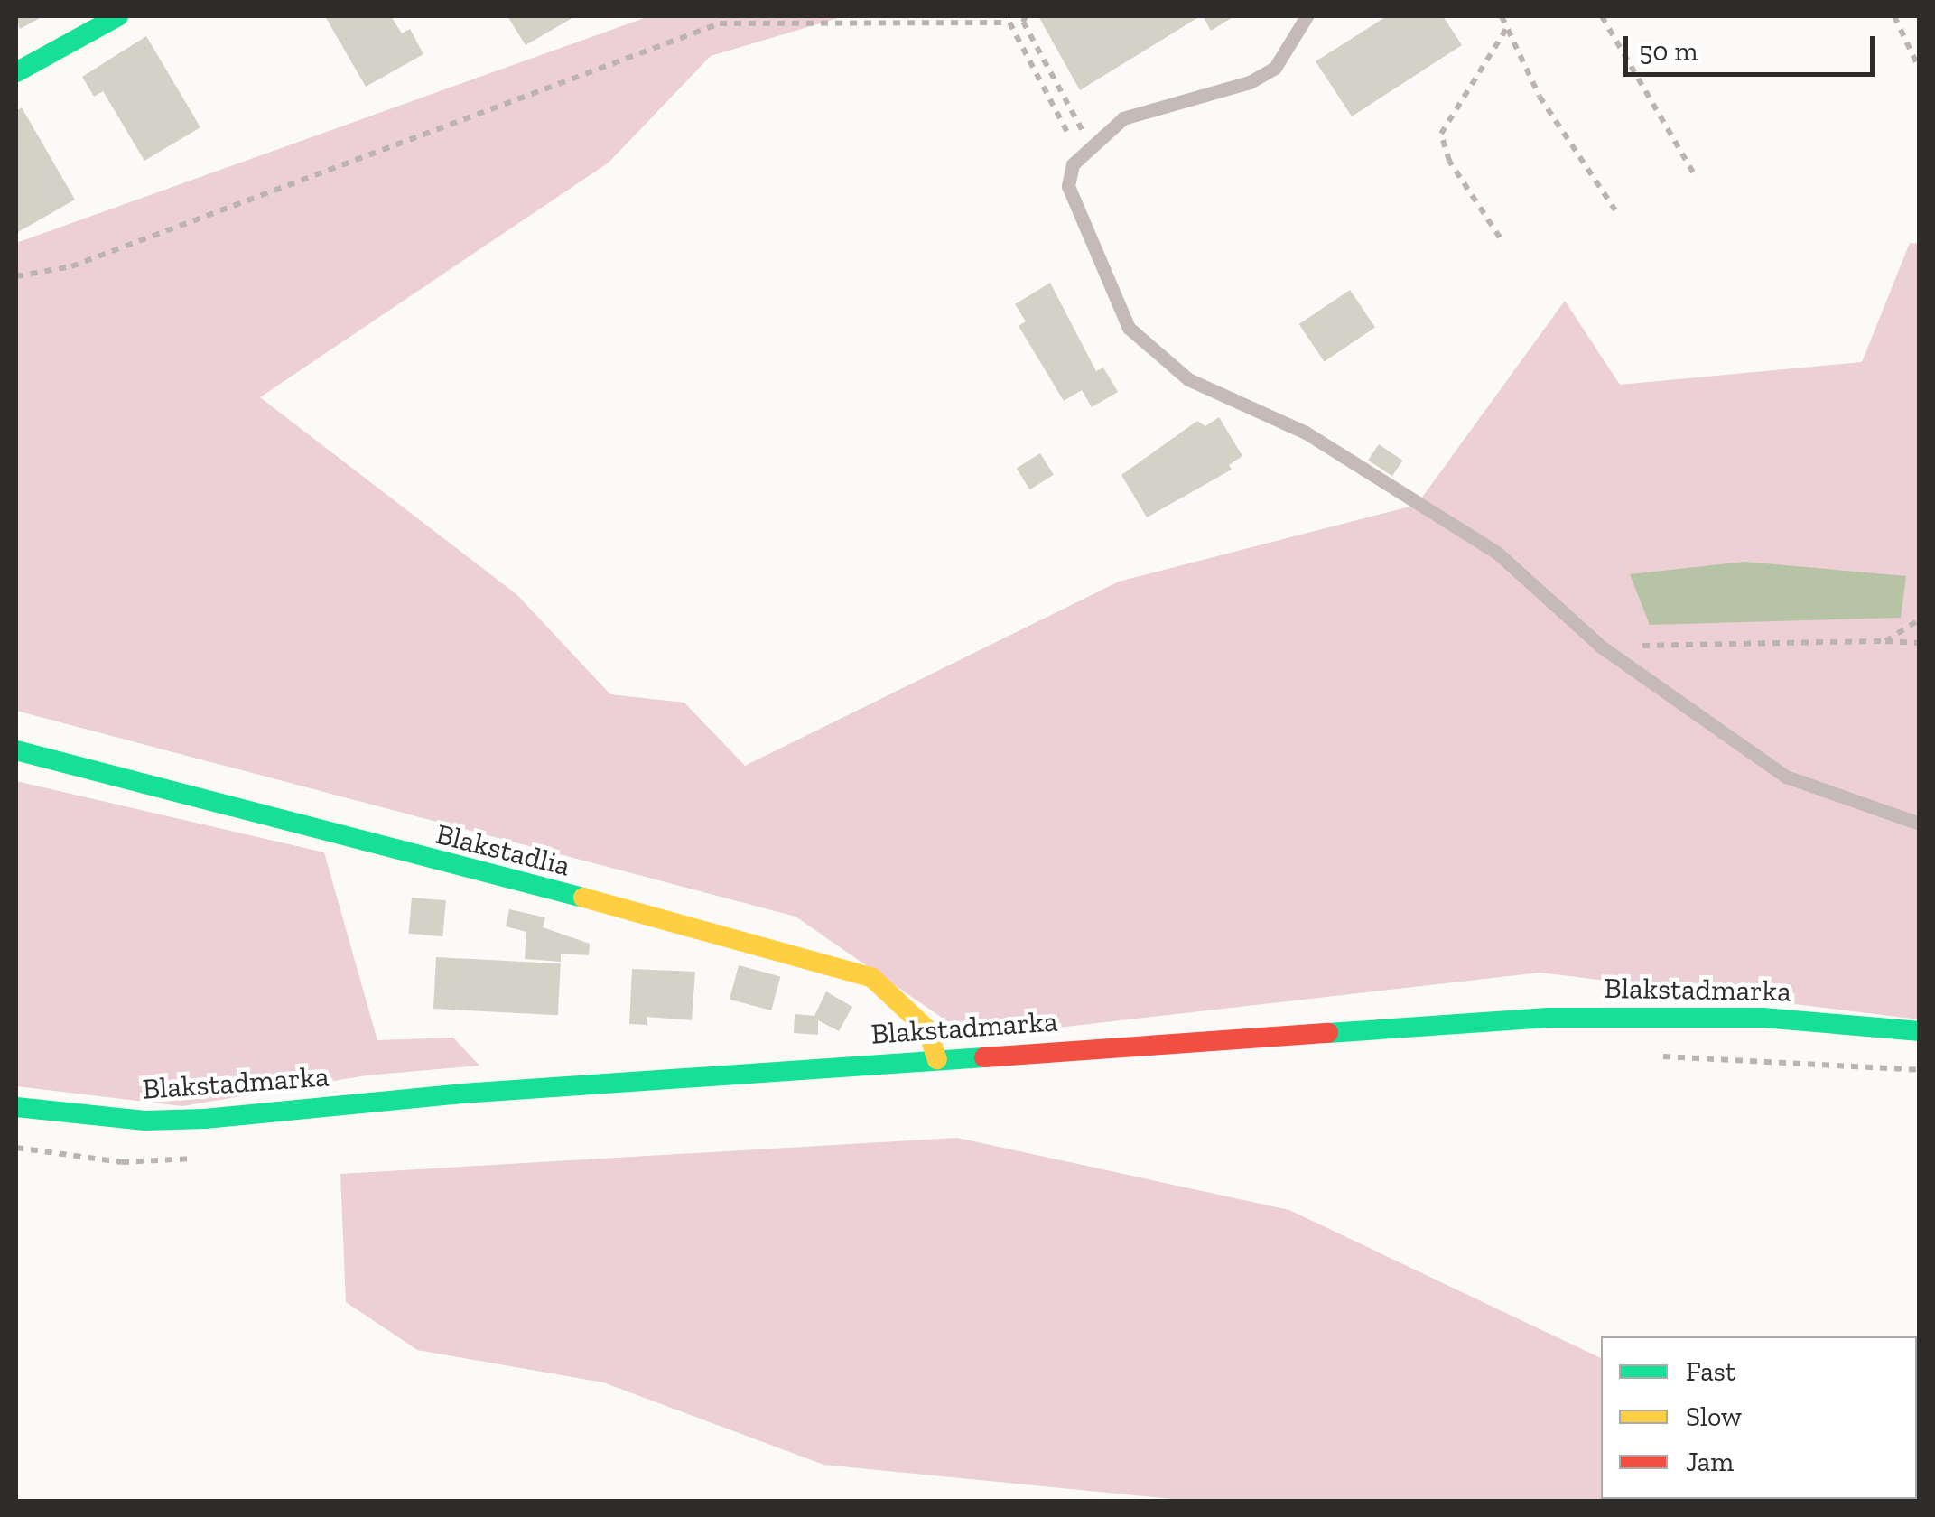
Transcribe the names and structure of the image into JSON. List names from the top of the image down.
{
  "streets": {
    "main road": ["Blakstadlia", "Blakstadmarka"]
  },
  "crossings": [
    ["Blakstadlia", "Blakstadmarka"]
  ],
  "legend": ["Fast", "Slow", "Jam"],
  "scale_bar": "50 m"
}
